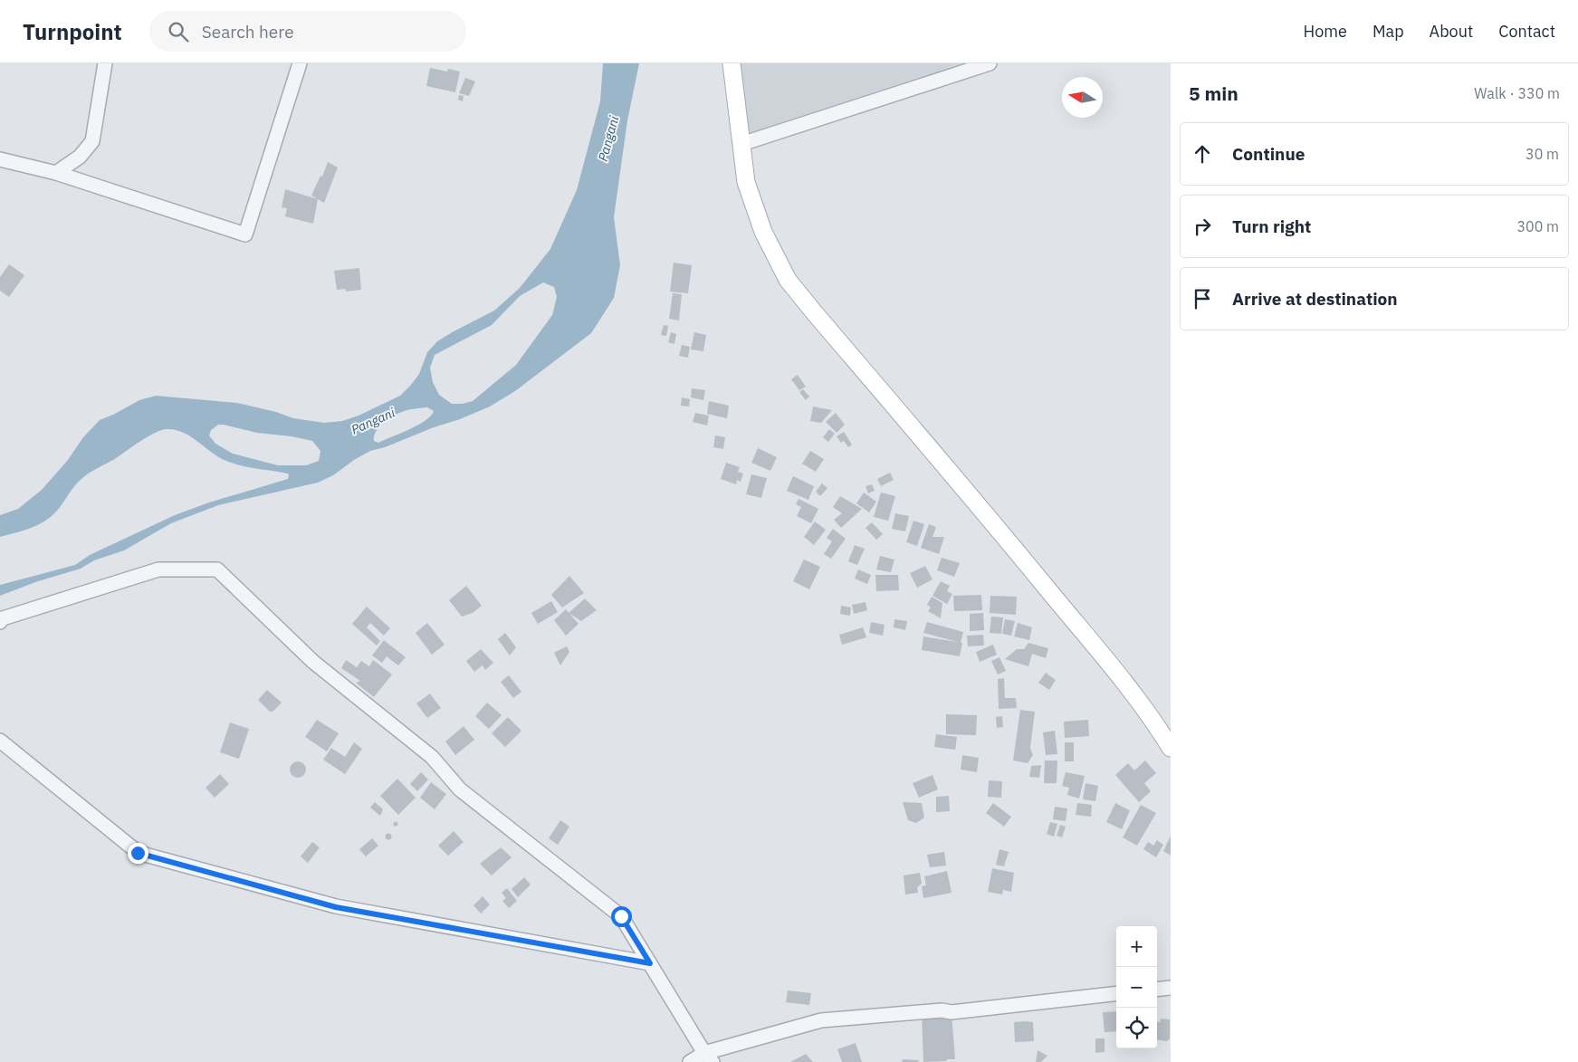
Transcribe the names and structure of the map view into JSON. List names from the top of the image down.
{
  "water": ["Pangani"],
  "north": "left",
  "page": {
    "header": "Turnpoint",
    "search": "Search here",
    "nav": [
      "Home",
      "Map",
      "About",
      "Contact"
    ],
    "heading": ["5 min", "Walk · 330 m"],
    "list": [
      ["Continue", "30 m"],
      ["Turn right", "300 m"],
      "Arrive at destination"
    ],
    "map_buttons": ["+", "−"]
  }
}
